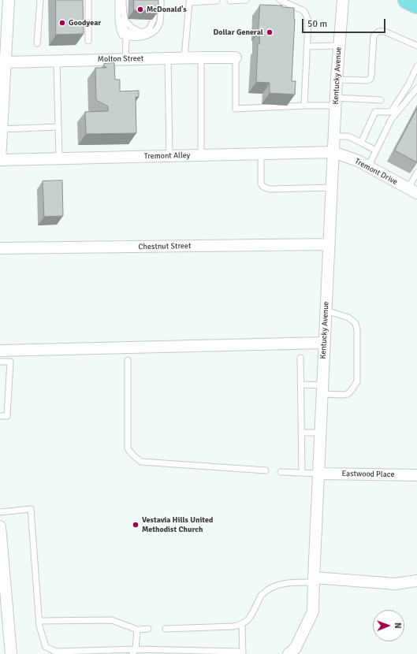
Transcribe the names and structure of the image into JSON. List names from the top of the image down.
{
  "streets": {
    "street": [
      "Molton Street",
      "Kentucky Avenue",
      "Tremont Alley",
      "Tremont Drive",
      "Chestnut Street",
      "Eastwood Place"
    ]
  },
  "crossings": [
    ["Kentucky Avenue", "Tremont Alley"],
    ["Kentucky Avenue", "Tremont Drive"],
    ["Kentucky Avenue", "Chestnut Street"],
    ["Kentucky Avenue", "Eastwood Place"],
    ["Tremont Alley", "Tremont Drive"]
  ],
  "places": [
    "McDonald's",
    "Goodyear",
    "Dollar General",
    "Vestavia Hills United Methodist Church"
  ],
  "scale_bar": "50 m",
  "north": "right"
}
